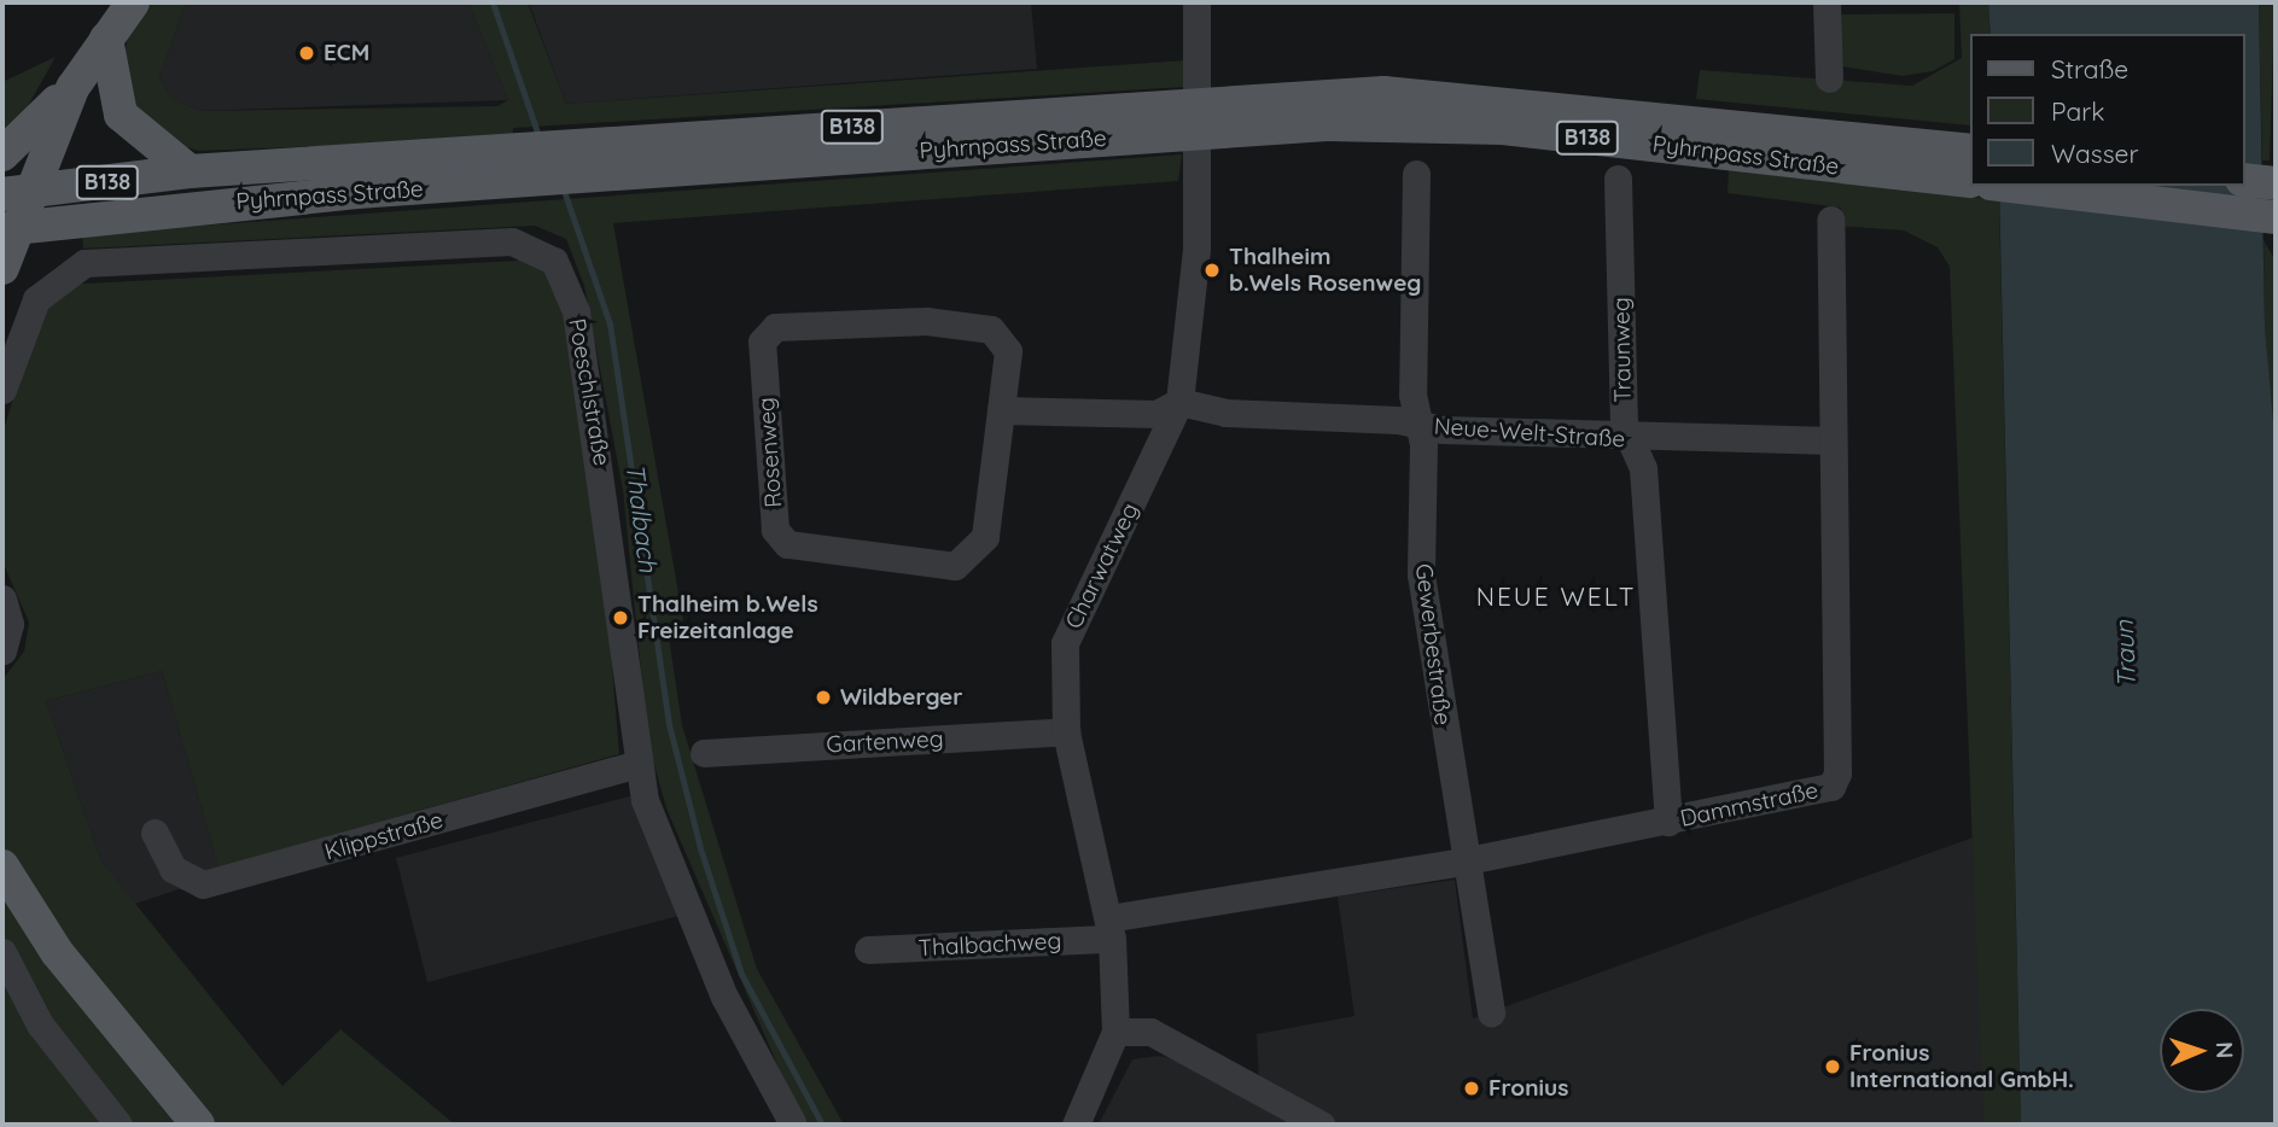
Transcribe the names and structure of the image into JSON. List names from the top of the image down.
{
  "streets": {
    "main road": ["B138", "Pyhrnpass Straße"],
    "street": [
      "Traunweg",
      "Poeschlstraße",
      "Neue-Welt-Straße",
      "Rosenweg",
      "Charwatweg",
      "Gewerbestraße",
      "Gartenweg",
      "Dammstraße",
      "Klippstraße",
      "Thalbachweg"
    ]
  },
  "crossings": [
    ["Traunweg", "Neue-Welt-Straße"],
    ["Traunweg", "Dammstraße"],
    ["Poeschlstraße", "Klippstraße"],
    ["Neue-Welt-Straße", "Charwatweg"],
    ["Neue-Welt-Straße", "Gewerbestraße"],
    ["Neue-Welt-Straße", "Dammstraße"],
    ["Charwatweg", "Gartenweg"],
    ["Charwatweg", "Dammstraße"],
    ["Charwatweg", "Thalbachweg"],
    ["Gewerbestraße", "Dammstraße"],
    ["Dammstraße", "Thalbachweg"]
  ],
  "districts": ["NEUE WELT"],
  "water": ["Thalbach", "Traun"],
  "places": [
    "ECM",
    "Thalheim b.Wels Rosenweg",
    "Thalheim b.Wels Freizeitanlage",
    "Wildberger",
    "Fronius International GmbH.",
    "Fronius"
  ],
  "legend": ["Straße", "Park", "Wasser"],
  "north": "right"
}
